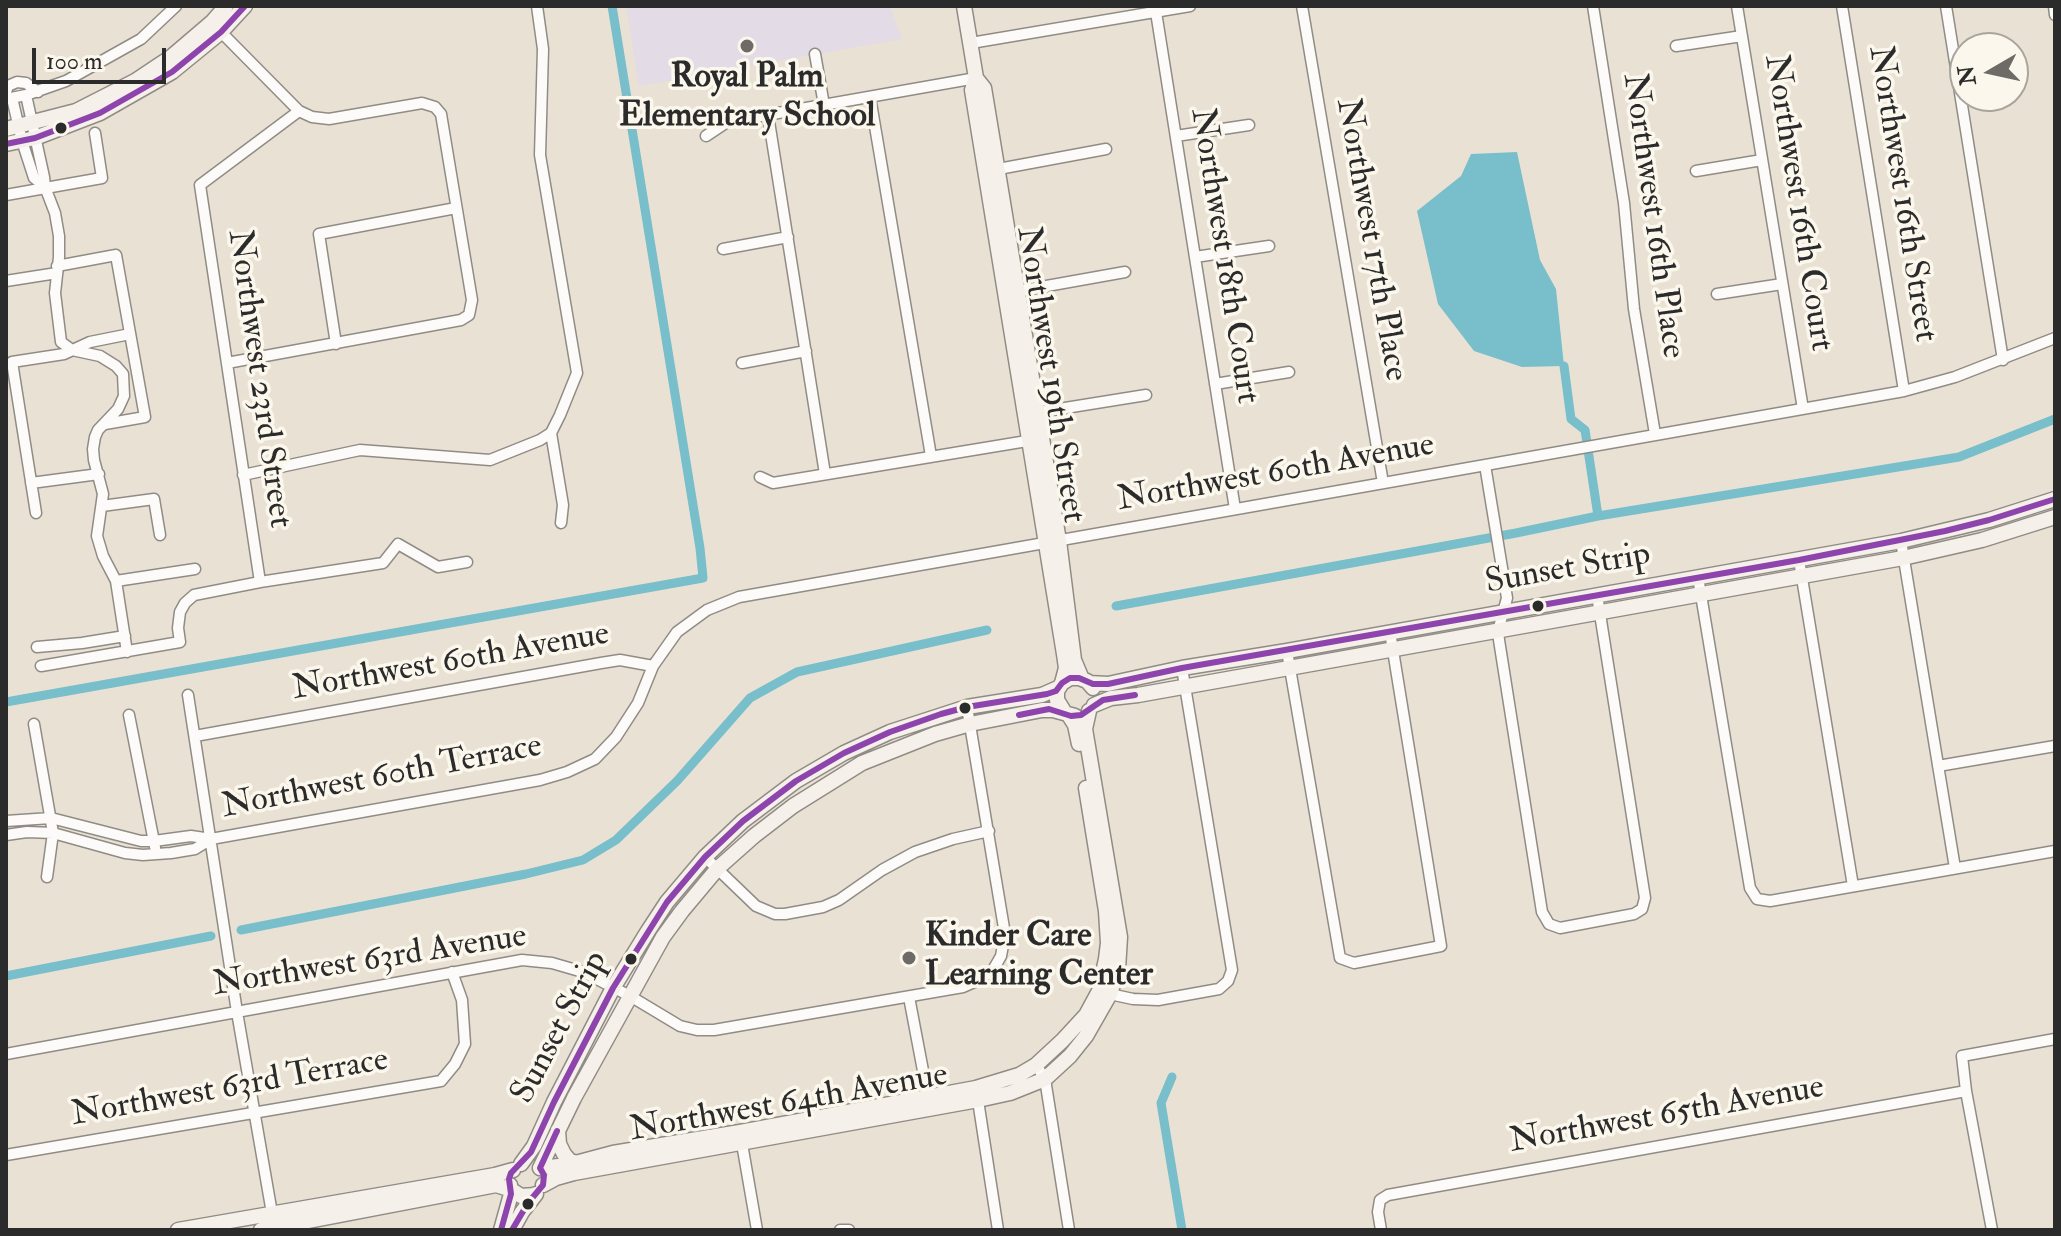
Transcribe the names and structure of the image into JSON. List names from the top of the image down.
{
  "streets": {
    "street": [
      "Northwest 16th Street",
      "Northwest 16th Court",
      "Northwest 16th Place",
      "Northwest 17th Place",
      "Northwest 18th Court",
      "Northwest 19th Street",
      "Northwest 23rd Street",
      "Northwest 60th Avenue",
      "Sunset Strip",
      "Northwest 60th Terrace",
      "Northwest 63rd Avenue",
      "Northwest 63rd Terrace",
      "Northwest 64th Avenue",
      "Northwest 65th Avenue"
    ]
  },
  "crossings": [
    ["Northwest 16th Street", "Northwest 60th Avenue"],
    ["Northwest 16th Court", "Northwest 60th Avenue"],
    ["Northwest 16th Place", "Northwest 60th Avenue"],
    ["Northwest 17th Place", "Northwest 60th Avenue"],
    ["Northwest 18th Court", "Northwest 60th Avenue"],
    ["Northwest 19th Street", "Northwest 60th Avenue"],
    ["Northwest 19th Street", "Sunset Strip"],
    ["Northwest 60th Avenue", "Northwest 60th Terrace"],
    ["Sunset Strip", "Northwest 63rd Avenue"],
    ["Sunset Strip", "Northwest 64th Avenue"],
    ["Northwest 63rd Avenue", "Northwest 63rd Terrace"]
  ],
  "places": ["Royal Palm Elementary School", "Kinder Care Learning Center"],
  "scale_bar": "100 m",
  "north": "left"
}
